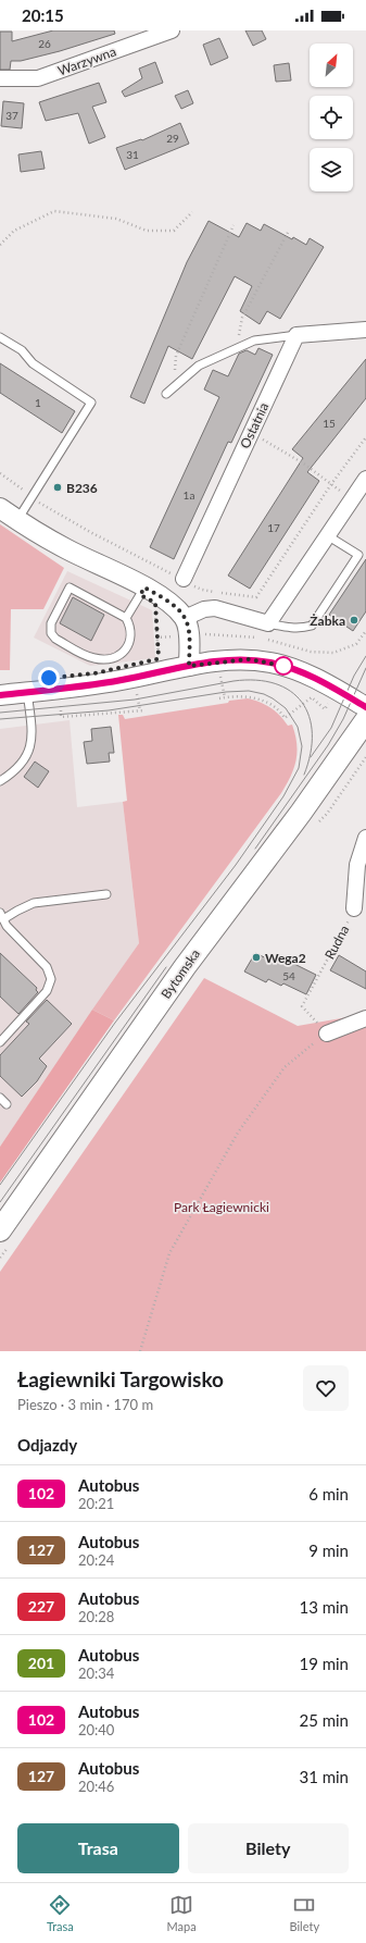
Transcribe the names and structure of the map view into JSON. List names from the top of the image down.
{
  "streets": {
    "main road": ["Bytomska"],
    "street": ["Warzywna", "Ostatnia"],
    "path": ["Rudna"]
  },
  "parks": ["Park Łagiewnicki"],
  "places": ["B236", "Żabka", "Wega2"],
  "lines": ["bus line 102"],
  "house_numbers": [
    "26",
    "37",
    "29",
    "31",
    "1",
    "15",
    "1a",
    "17",
    "54"
  ],
  "north": "top right",
  "page": {
    "status": "20:15",
    "heading": [
      ["Łagiewniki Targowisko", "Pieszo · 3 min · 170 m"],
      "Odjazdy"
    ],
    "list": [
      {
        "mark": "102",
        "name": "Autobus",
        "note": "20:21",
        "value": "6 min"
      },
      {
        "mark": "127",
        "name": "Autobus",
        "note": "20:24",
        "value": "9 min"
      },
      {
        "mark": "227",
        "name": "Autobus",
        "note": "20:28",
        "value": "13 min"
      },
      {
        "mark": "201",
        "name": "Autobus",
        "note": "20:34",
        "value": "19 min"
      },
      {
        "mark": "102",
        "name": "Autobus",
        "note": "20:40",
        "value": "25 min"
      },
      {
        "mark": "127",
        "name": "Autobus",
        "note": "20:46",
        "value": "31 min"
      }
    ],
    "buttons": ["Trasa", "Bilety"],
    "tabs": ["Trasa", "Mapa", "Bilety"]
  }
}
